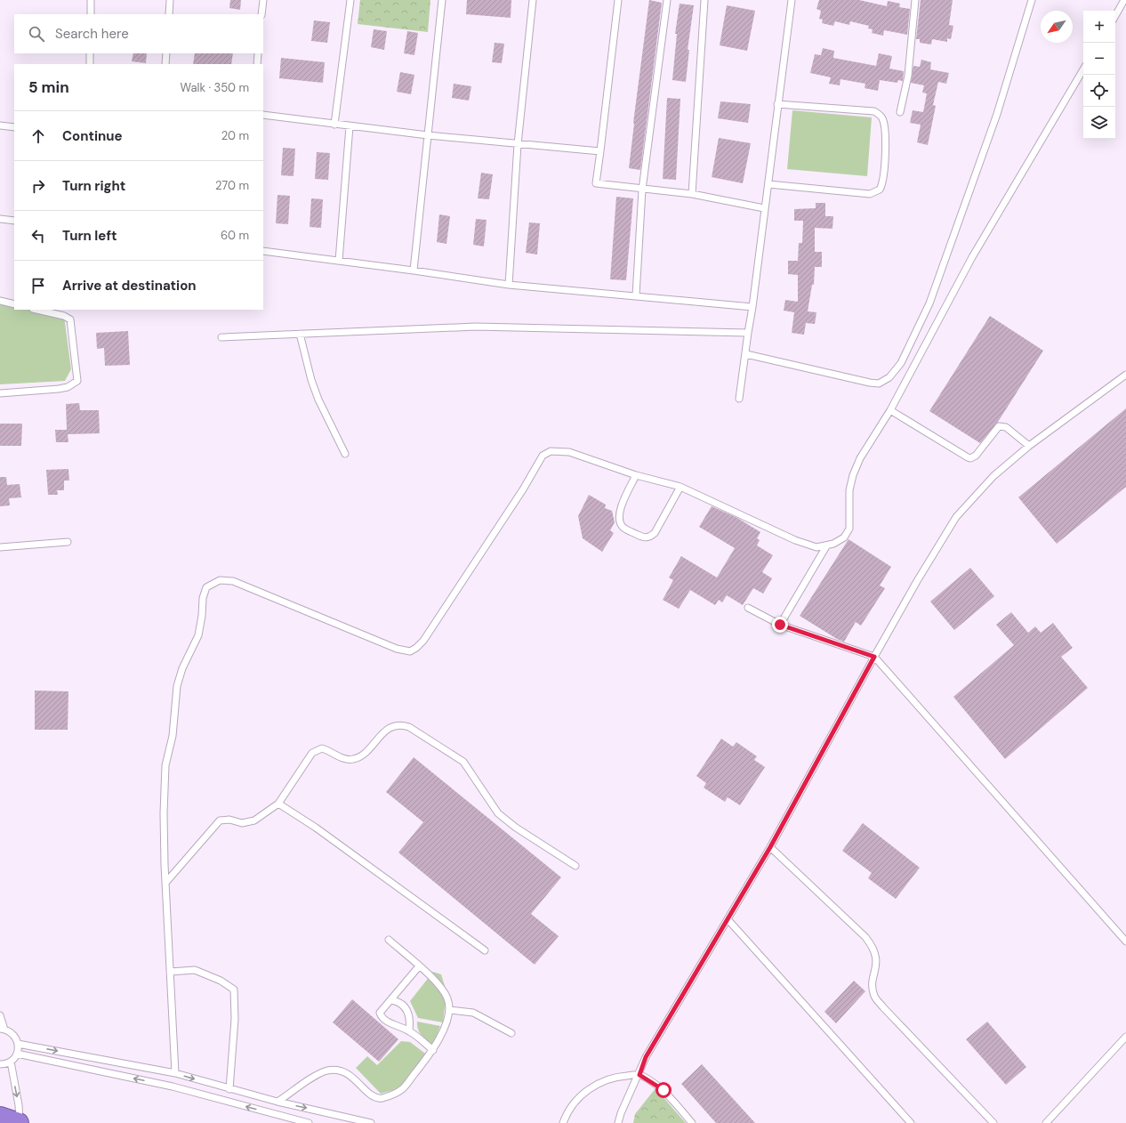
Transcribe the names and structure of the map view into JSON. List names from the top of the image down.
{
  "north": "bottom left",
  "page": {
    "map_buttons": ["+", "−"],
    "search": "Search here",
    "heading": ["5 min", "Walk · 350 m"],
    "list": [
      ["Continue", "20 m"],
      ["Turn right", "270 m"],
      ["Turn left", "60 m"],
      "Arrive at destination"
    ]
  }
}
